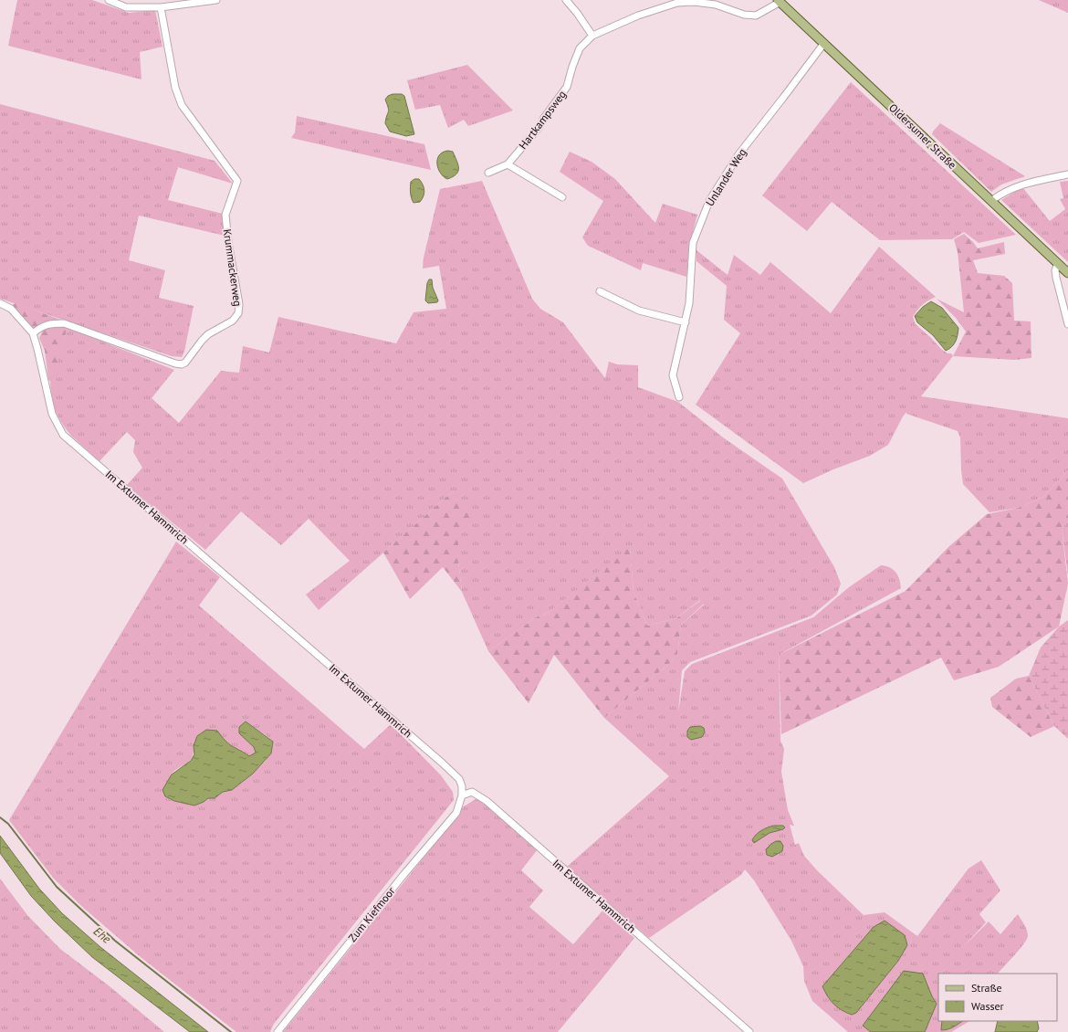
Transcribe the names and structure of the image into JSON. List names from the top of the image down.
{
  "streets": {
    "main road": ["Oldersumer Straße"],
    "street": [
      "Hartkampsweg",
      "Unlander Weg",
      "Krummackerweg",
      "Im Extumer Hammrich",
      "Zum Kiefmoor"
    ]
  },
  "crossings": [
    ["Oldersumer Straße", "Unlander Weg"],
    ["Krummackerweg", "Im Extumer Hammrich"],
    ["Im Extumer Hammrich", "Zum Kiefmoor"]
  ],
  "water": ["Ehe"],
  "legend": ["Straße", "Wasser"]
}
